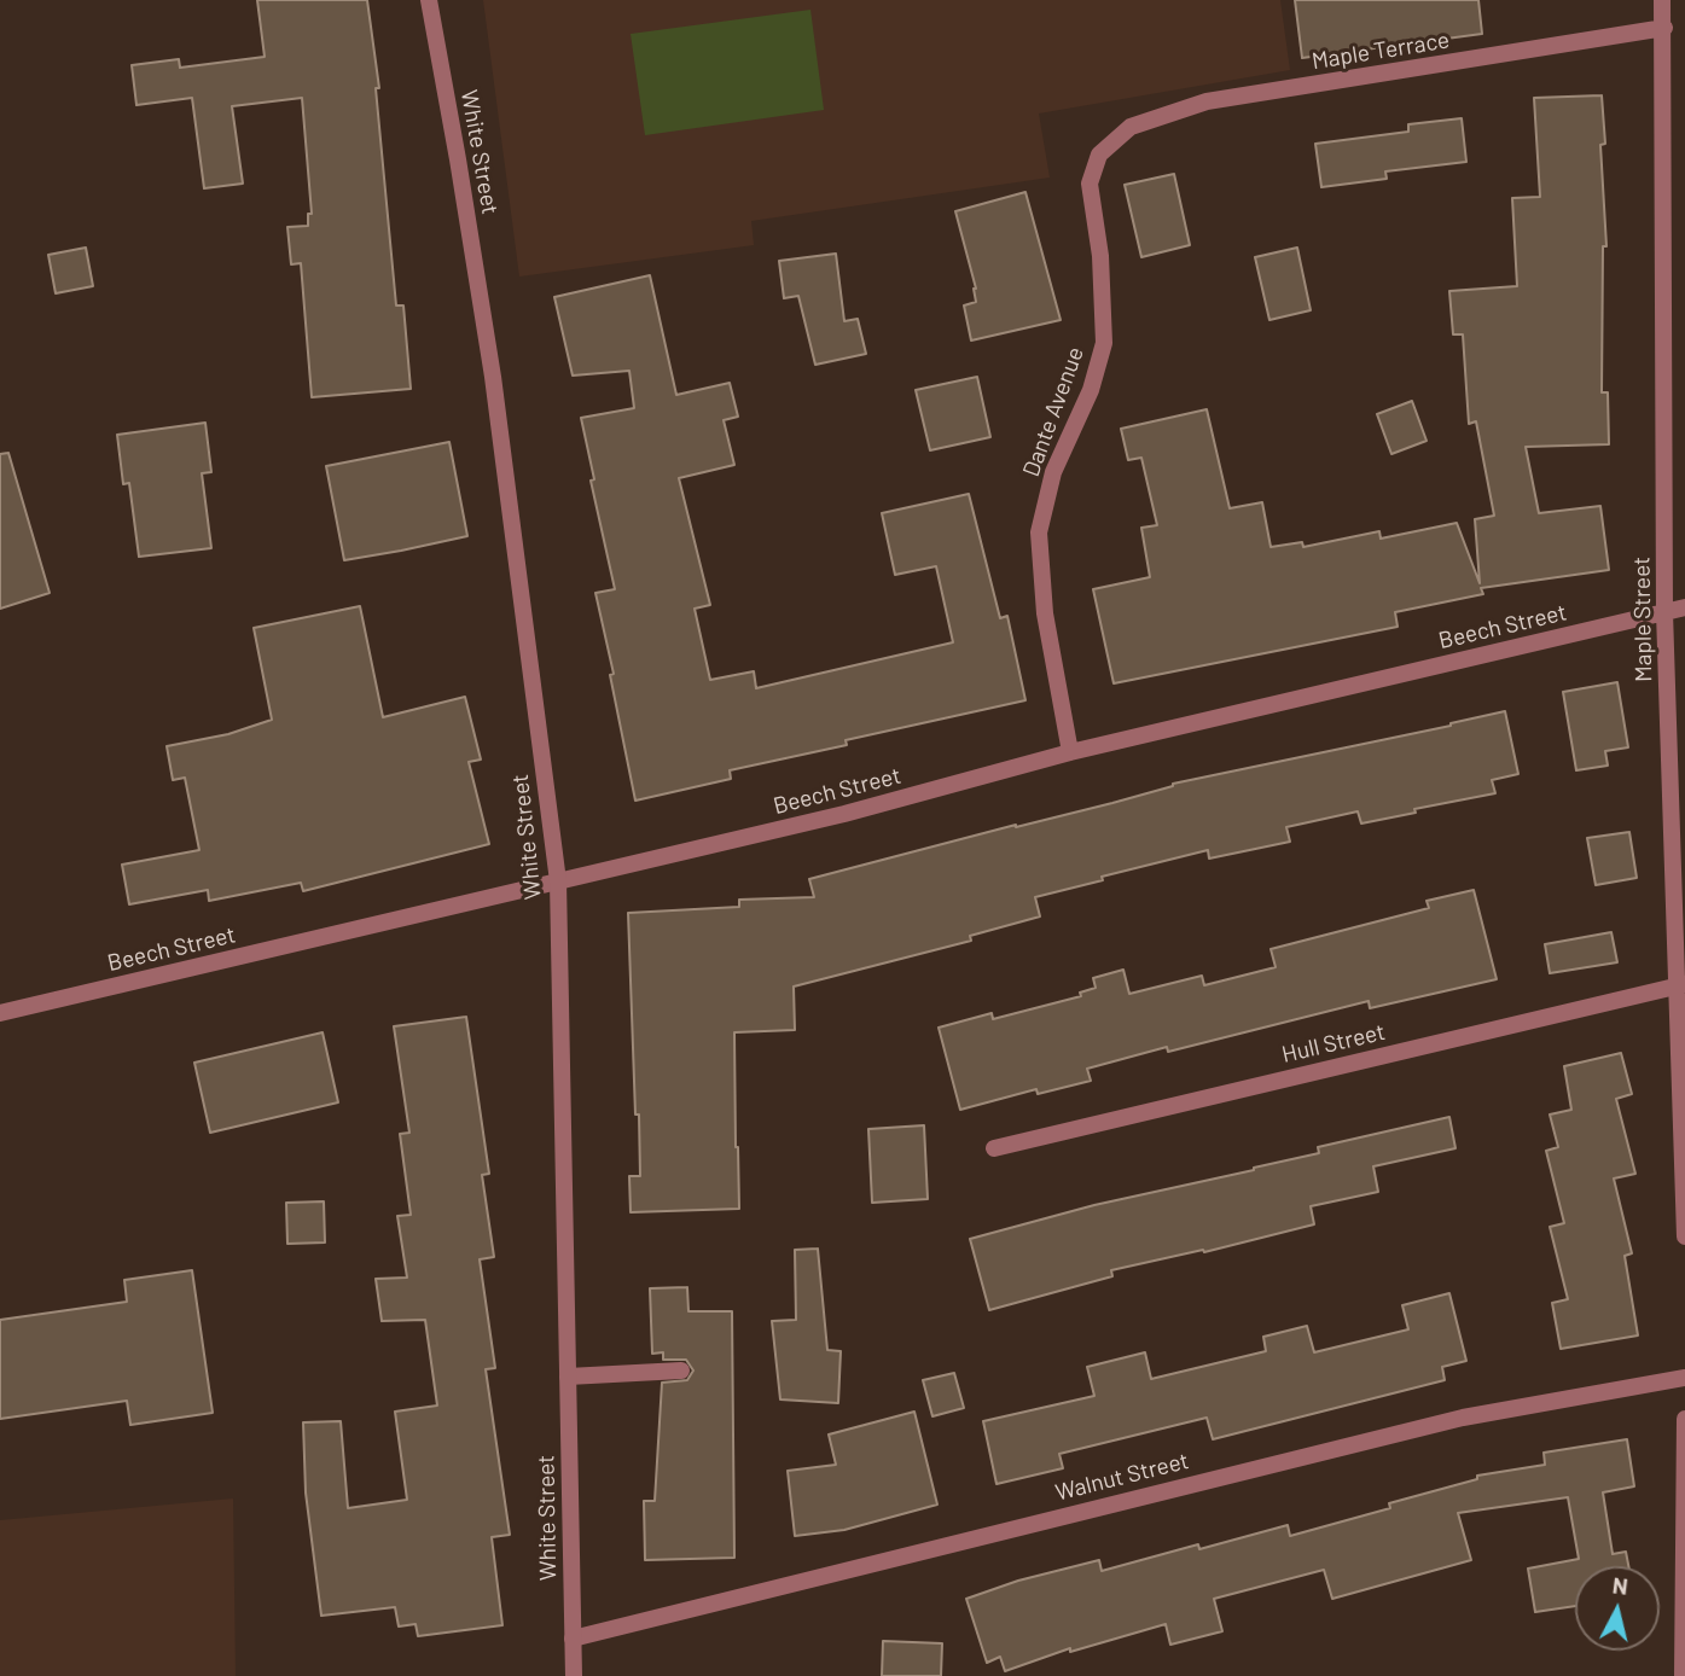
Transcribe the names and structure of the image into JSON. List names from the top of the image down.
{
  "streets": {
    "street": [
      "Maple Terrace",
      "White Street",
      "Dante Avenue",
      "Maple Street",
      "Beech Street",
      "Hull Street",
      "Walnut Street"
    ]
  },
  "crossings": [
    ["Maple Terrace", "Dante Avenue"],
    ["Maple Terrace", "Maple Street"],
    ["White Street", "Beech Street"],
    ["White Street", "Walnut Street"],
    ["Dante Avenue", "Beech Street"],
    ["Maple Street", "Beech Street"],
    ["Maple Street", "Hull Street"]
  ],
  "north": "top"
}
